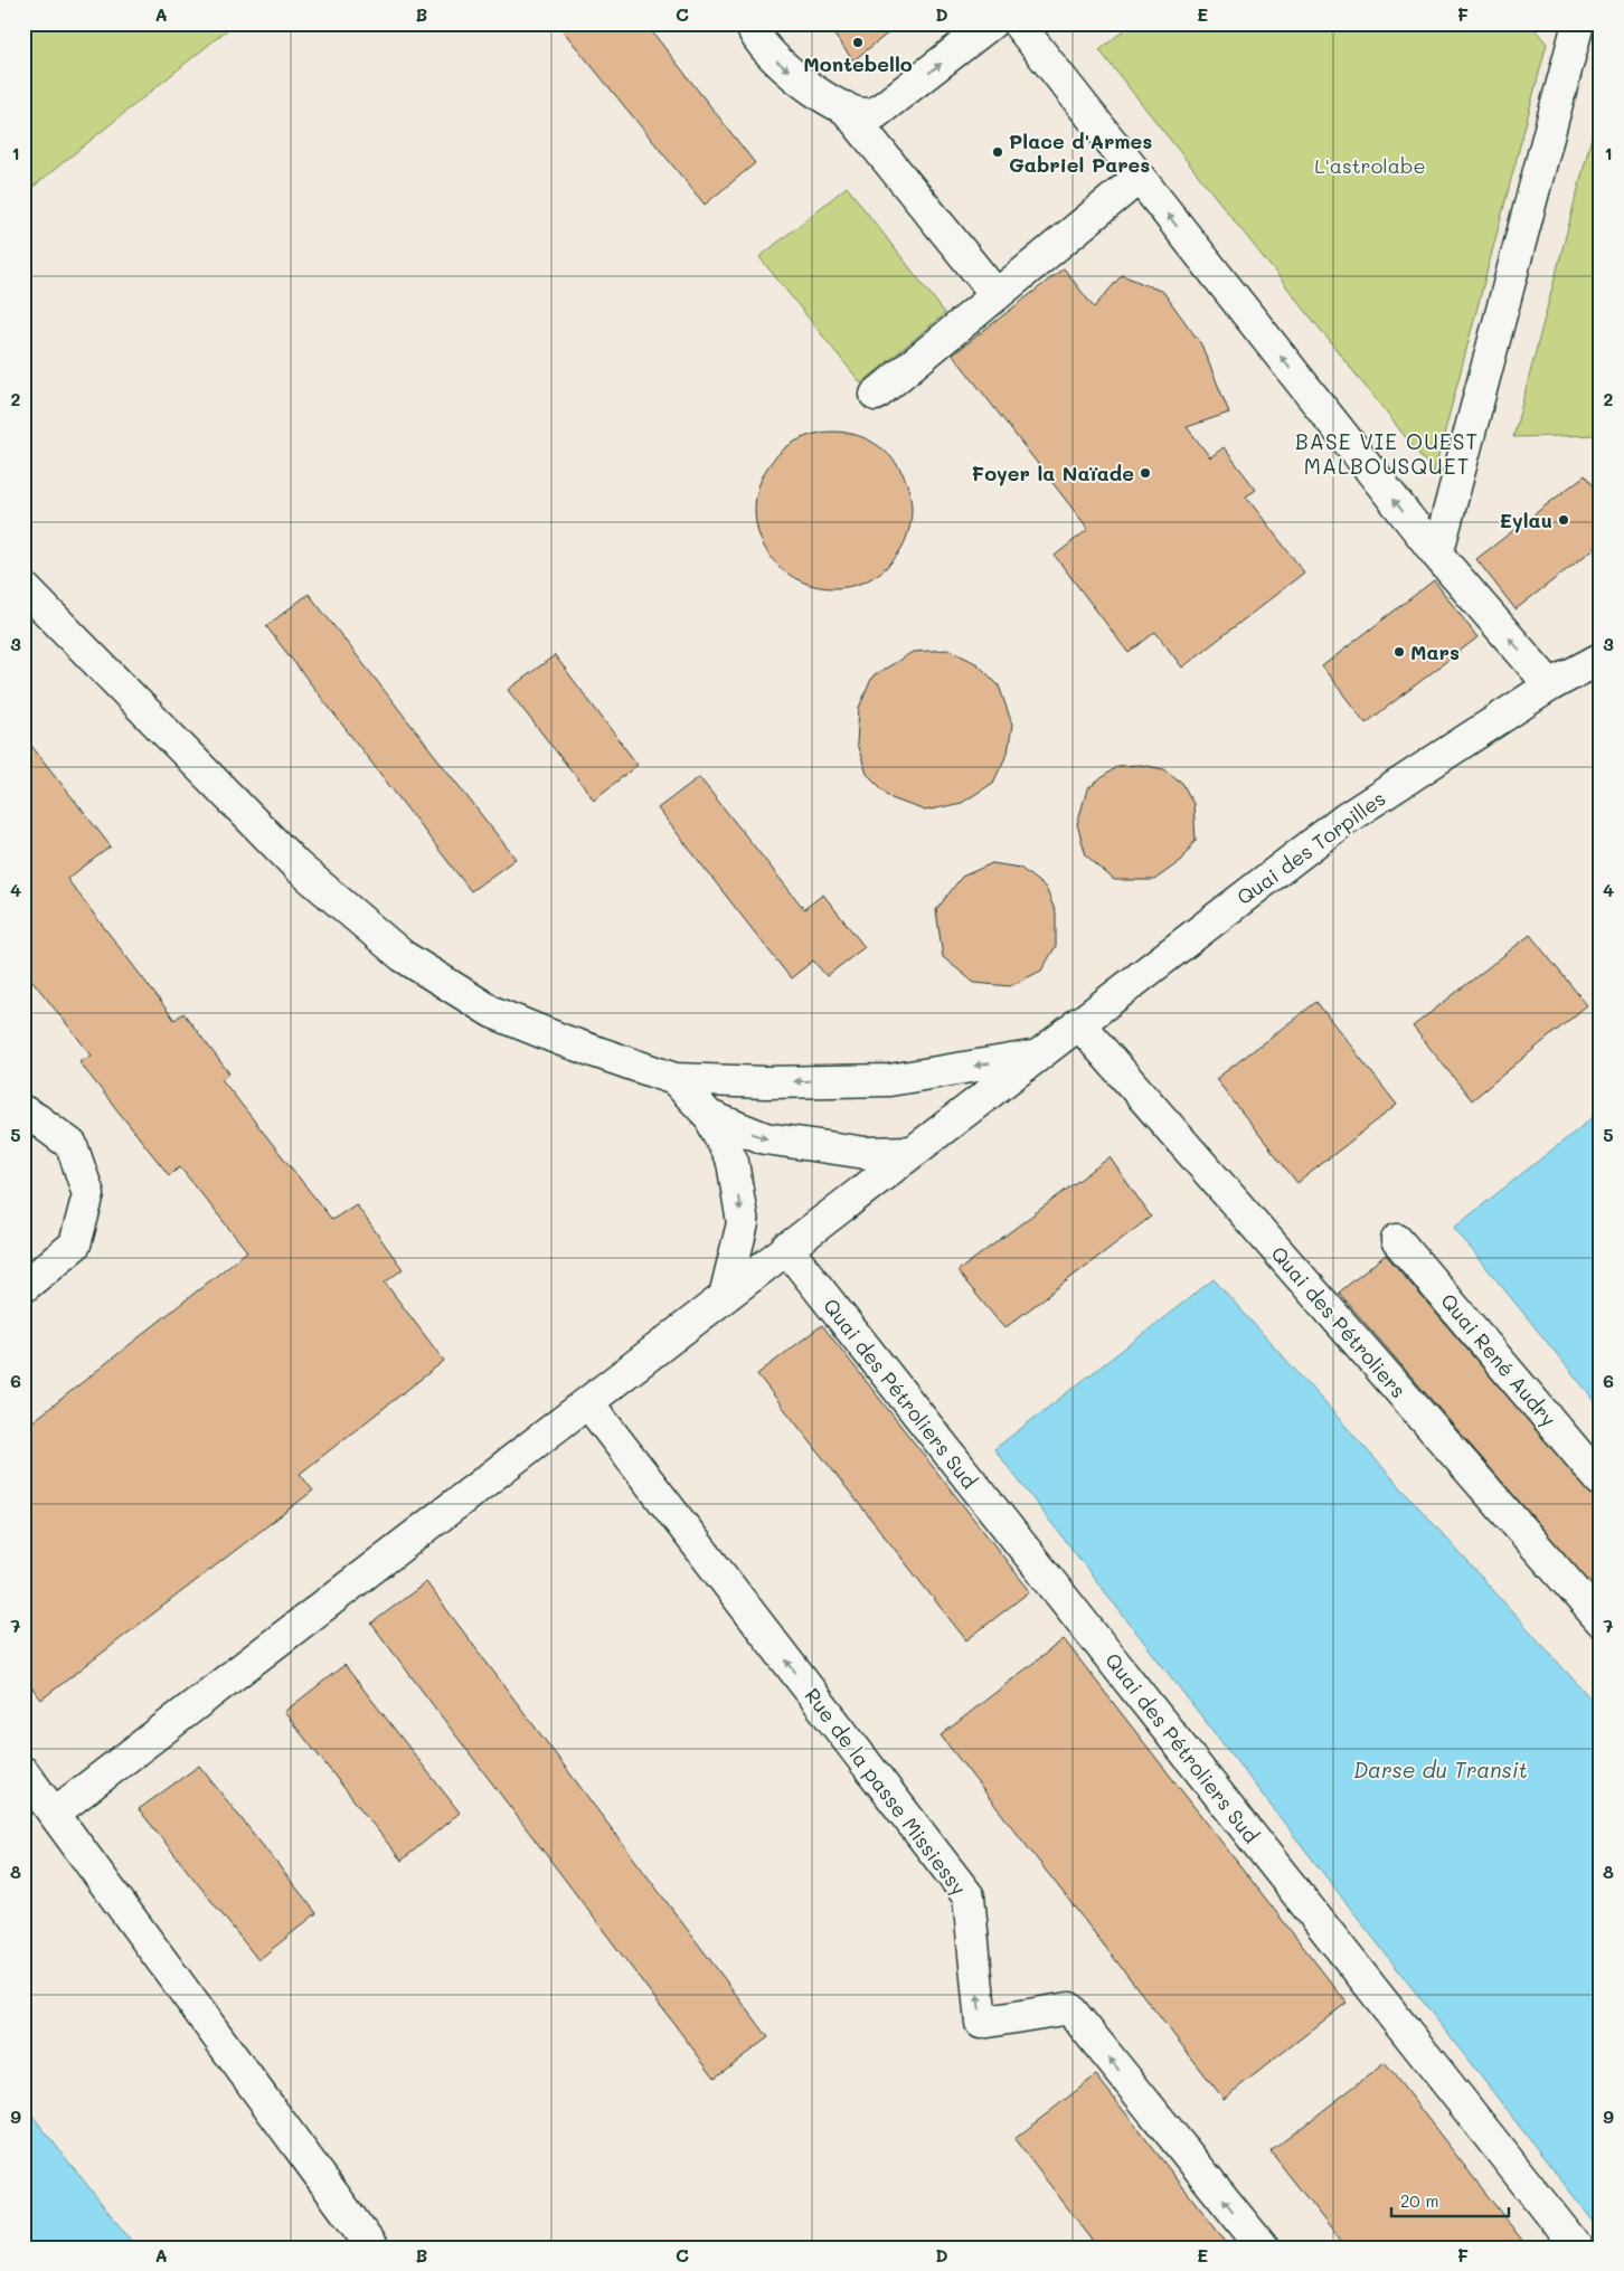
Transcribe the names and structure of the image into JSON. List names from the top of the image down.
{
  "streets": {
    "street": [
      "Quai des Torpilles",
      "Quai des Pétroliers",
      "Quai René Audry",
      "Quai des Pétroliers Sud",
      "Rue de la passe Missiessy"
    ]
  },
  "crossings": [
    ["Quai des Torpilles", "Quai des Pétroliers"],
    ["Quai des Torpilles", "Quai des Pétroliers Sud"],
    ["Quai des Torpilles", "Rue de la passe Missiessy"]
  ],
  "one_way": ["Rue de la passe Missiessy"],
  "districts": ["BASE VIE OUEST MALBOUSQUET"],
  "water": ["Darse du Transit"],
  "parks": ["L'astrolabe"],
  "places": [
    "Montebello",
    "Place d'Armes Gabriel Pares",
    "Foyer la Naïade",
    "Eylau",
    "Mars"
  ],
  "scale_bar": "20 m",
  "grid": {
    "columns": [
      "A",
      "B",
      "C",
      "D",
      "E",
      "F"
    ],
    "rows": [
      "1",
      "2",
      "3",
      "4",
      "5",
      "6",
      "7",
      "8",
      "9"
    ]
  }
}
